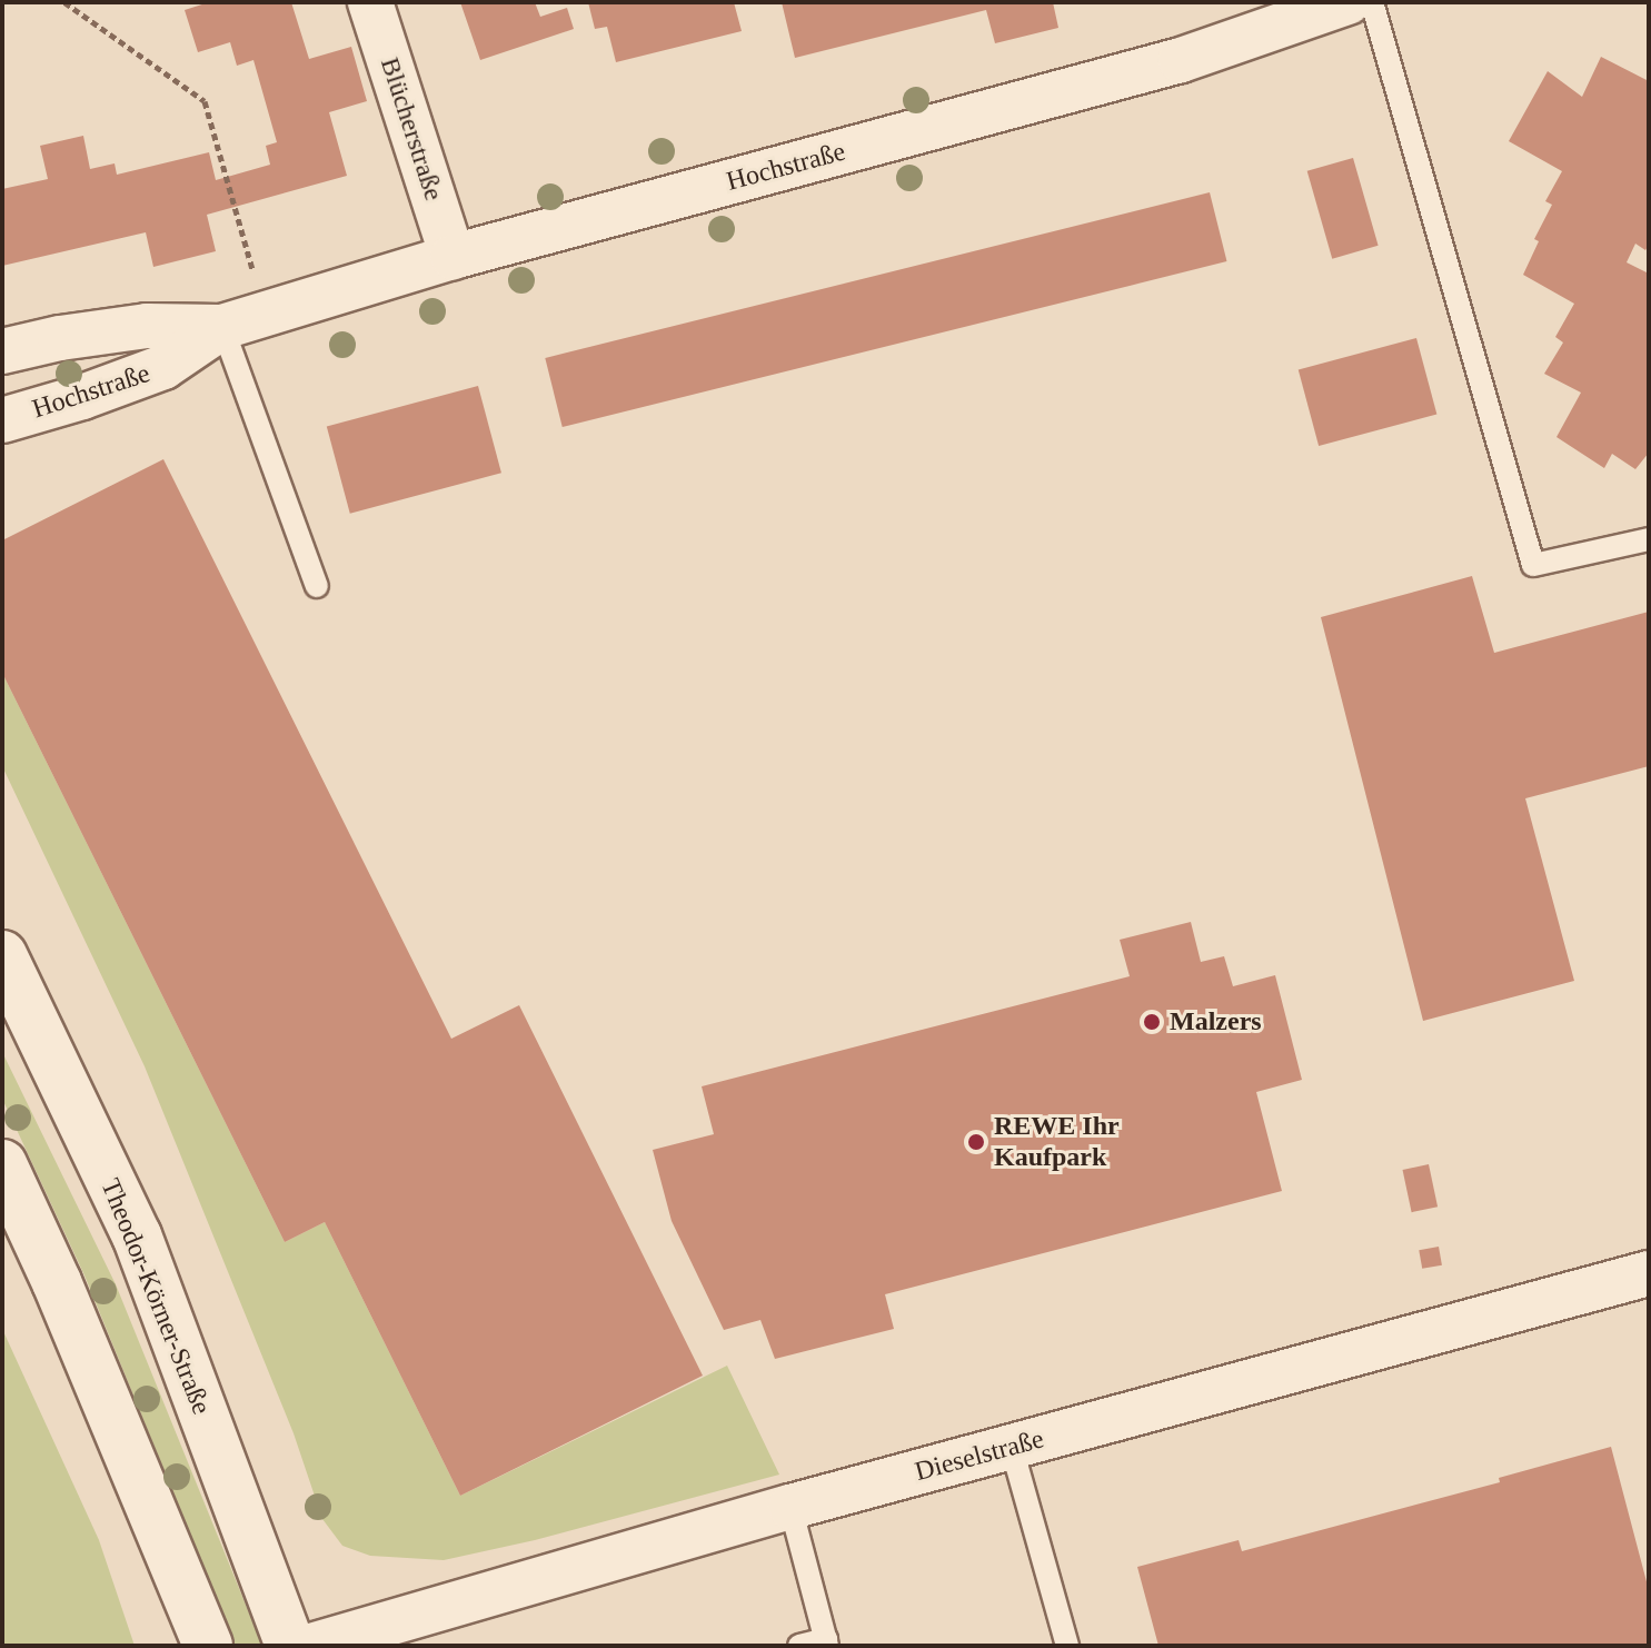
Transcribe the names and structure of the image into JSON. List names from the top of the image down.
{
  "streets": {
    "main road": ["Theodor-Körner-Straße"],
    "street": ["Blücherstraße", "Hochstraße", "Dieselstraße"]
  },
  "crossings": [
    ["Blücherstraße", "Hochstraße"]
  ],
  "places": ["Malzers", "REWE Ihr Kaufpark"]
}
